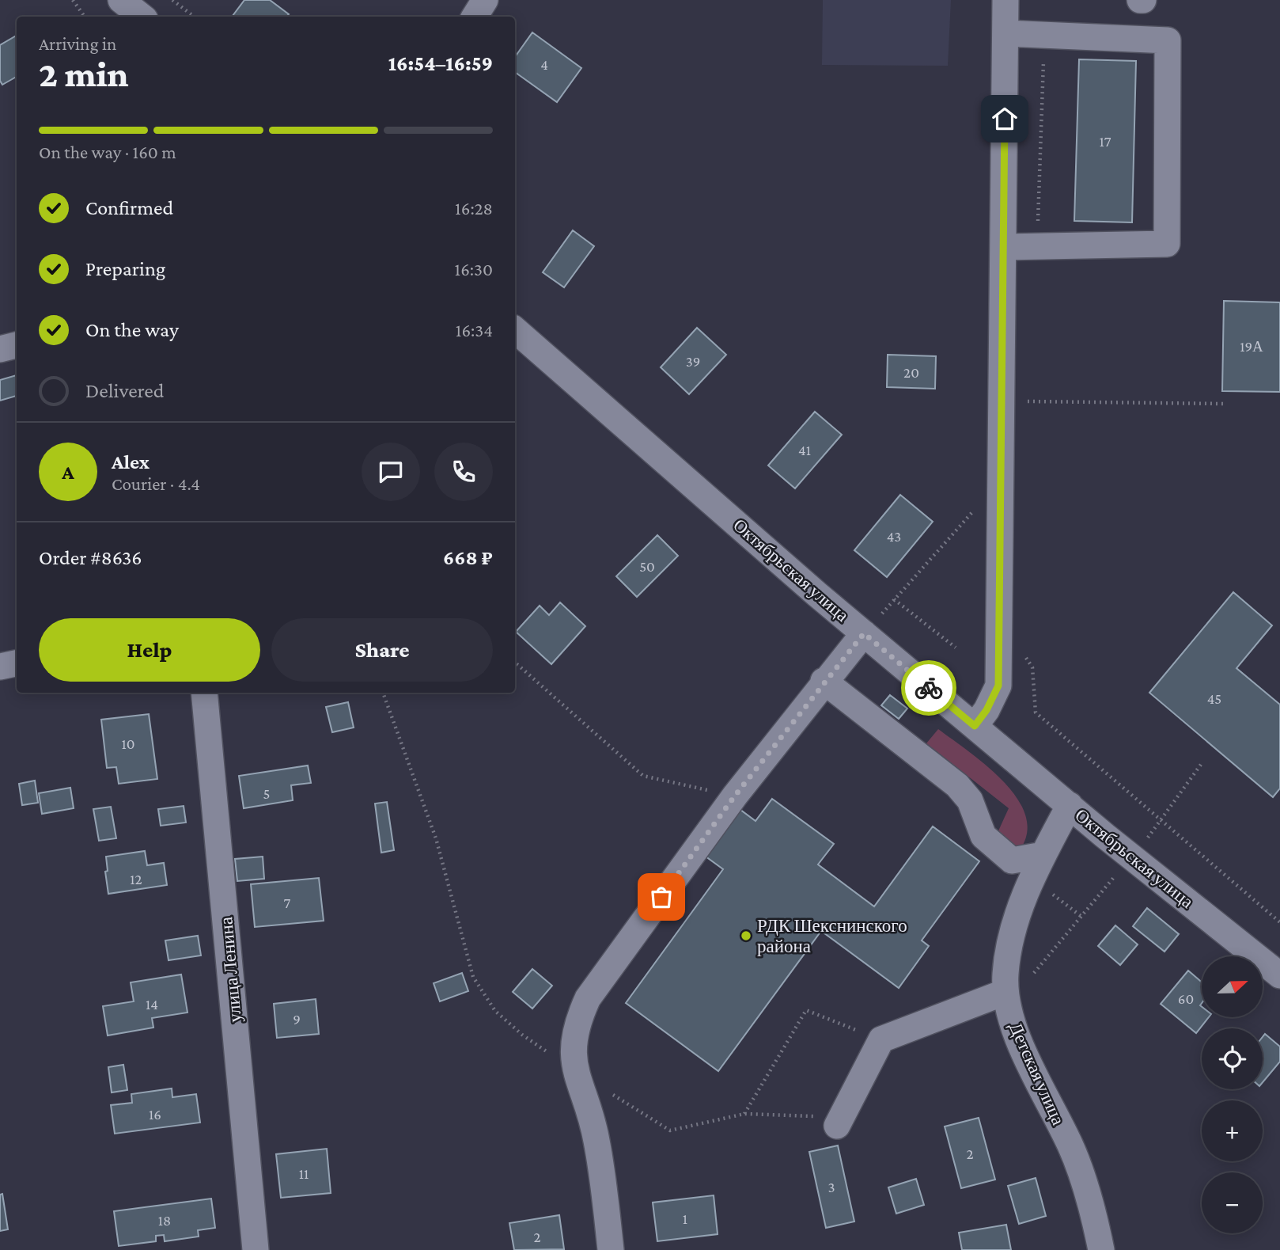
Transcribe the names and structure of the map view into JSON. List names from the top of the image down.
{
  "streets": {
    "street": ["Октябрьская улица", "улица Ленина", "Детская улица"]
  },
  "crossings": [
    ["Октябрьская улица", "Детская улица"]
  ],
  "places": ["РДК Шекснинского района"],
  "house_numbers": [
    "4",
    "17",
    "19А",
    "39",
    "20",
    "41",
    "43",
    "50",
    "45",
    "10",
    "5",
    "12",
    "7",
    "60",
    "14",
    "9",
    "16",
    "2",
    "11",
    "3",
    "1",
    "18",
    "2"
  ],
  "north": "right",
  "page": {
    "heading": ["2 min", "Arriving in", "16:54–16:59"],
    "panel": [
      "Alex",
      "Courier · 4.4",
      "Order #8636",
      "668 ₽"
    ],
    "bar": "On the way · 160 m",
    "list": [
      ["Confirmed", "16:28"],
      ["Preparing", "16:30"],
      ["On the way", "16:34"],
      "Delivered"
    ],
    "round": "A",
    "buttons": ["Help", "Share"],
    "map_buttons": ["+", "−"]
  }
}
